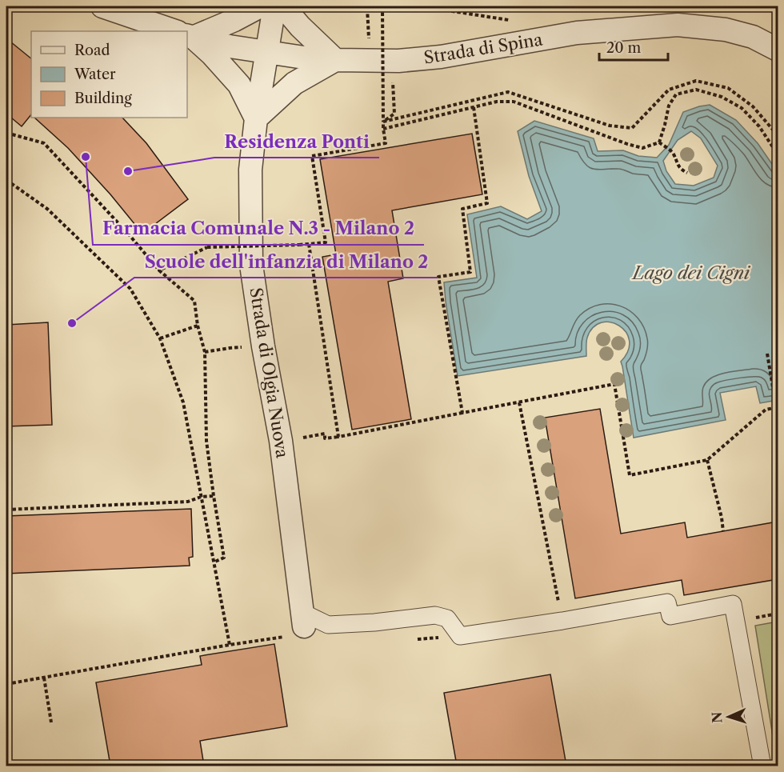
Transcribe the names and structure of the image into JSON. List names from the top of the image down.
{
  "streets": {
    "street": ["Strada di Spina", "Strada di Olgia Nuova"]
  },
  "crossings": [
    ["Strada di Spina", "Strada di Olgia Nuova"]
  ],
  "water": ["Lago dei Cigni"],
  "places": ["Farmacia Comunale N.3 - Milano 2", "Residenza Ponti", "Scuole dell'infanzia di Milano 2"],
  "legend": ["Road", "Water", "Building"],
  "scale_bar": "20 m",
  "north": "left"
}
